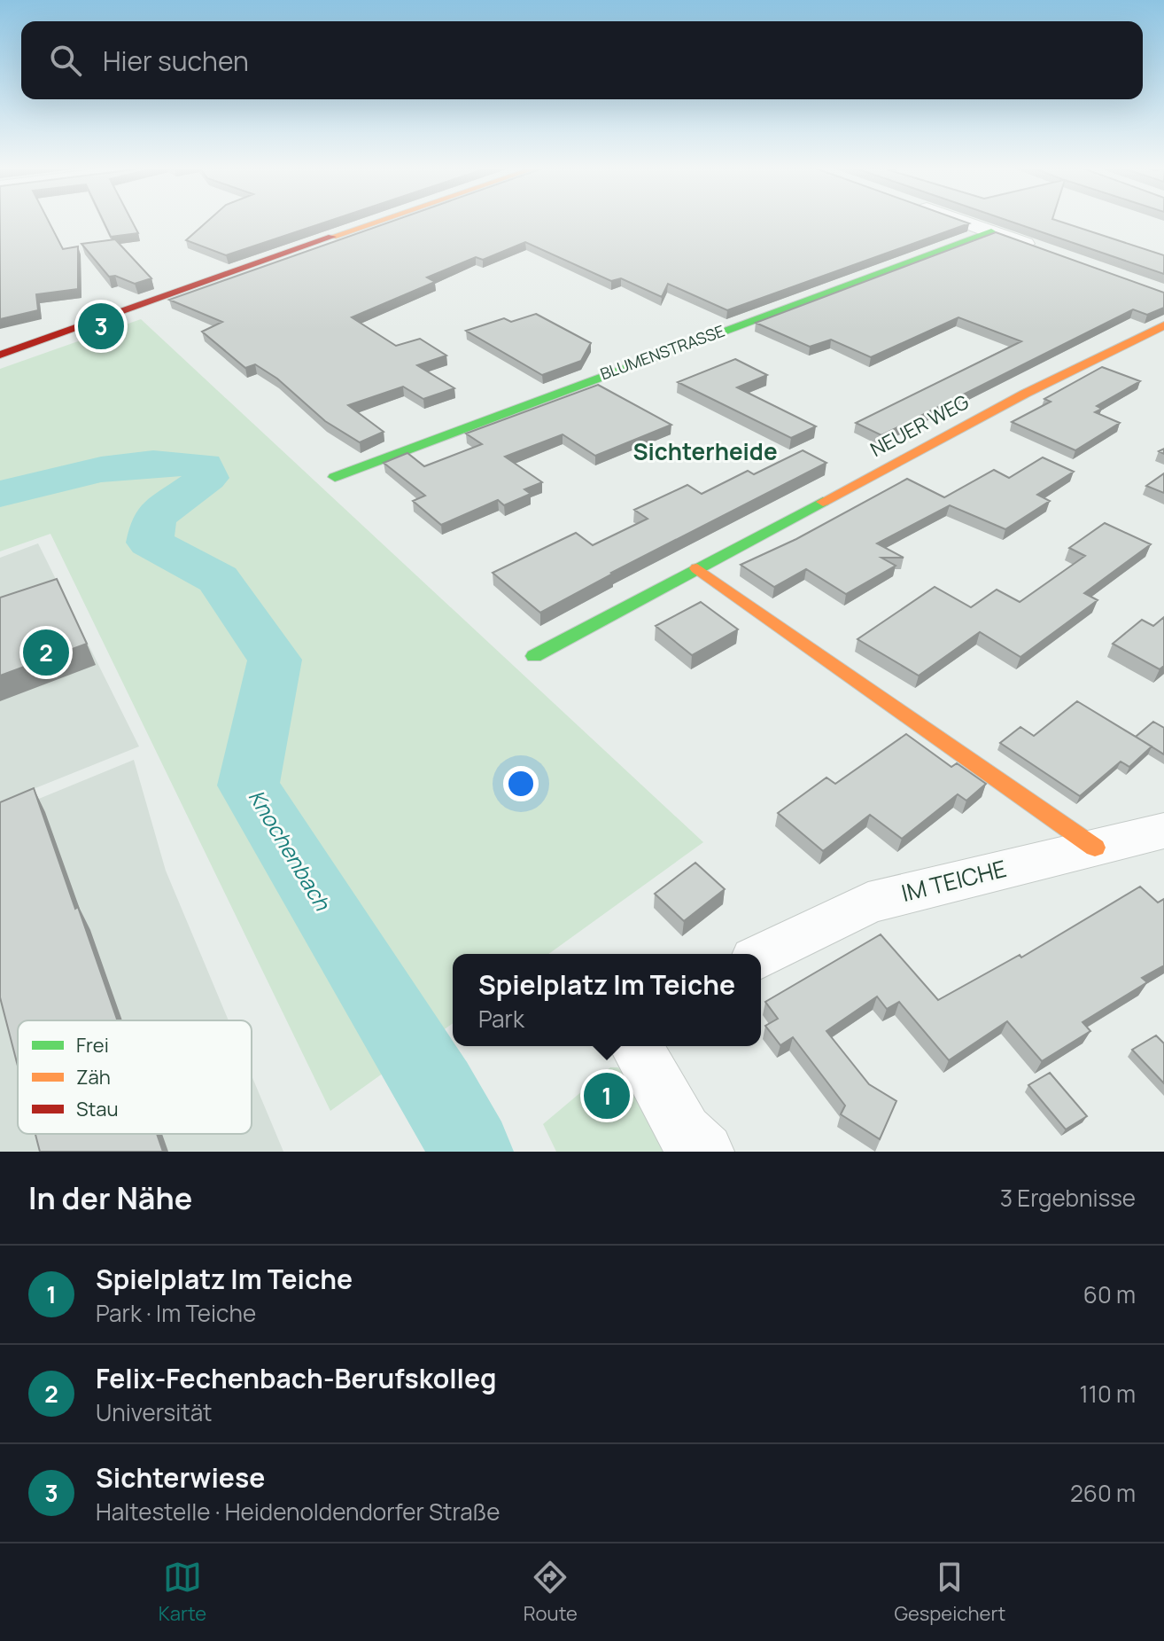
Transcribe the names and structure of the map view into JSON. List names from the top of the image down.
{
  "streets": {
    "street": ["BLUMENSTRASSE", "NEUER WEG", "IM TEICHE"]
  },
  "districts": ["Sichterheide"],
  "water": ["Knochenbach"],
  "legend": ["Frei", "Zäh", "Stau"],
  "page": {
    "search": "Hier suchen",
    "pins": ["3", "2", "1"],
    "popup": ["Spielplatz Im Teiche", "Park"],
    "heading": ["In der Nähe", "3 Ergebnisse"],
    "list": [
      {
        "mark": "1",
        "name": "Spielplatz Im Teiche",
        "note": "Park · Im Teiche",
        "value": "60 m"
      },
      {
        "mark": "2",
        "name": "Felix-Fechenbach-Berufskolleg",
        "note": "Universität",
        "value": "110 m"
      },
      {
        "mark": "3",
        "name": "Sichterwiese",
        "note": "Haltestelle · Heidenoldendorfer Straße",
        "value": "260 m"
      }
    ],
    "nav": ["Karte", "Route", "Gespeichert"]
  }
}
